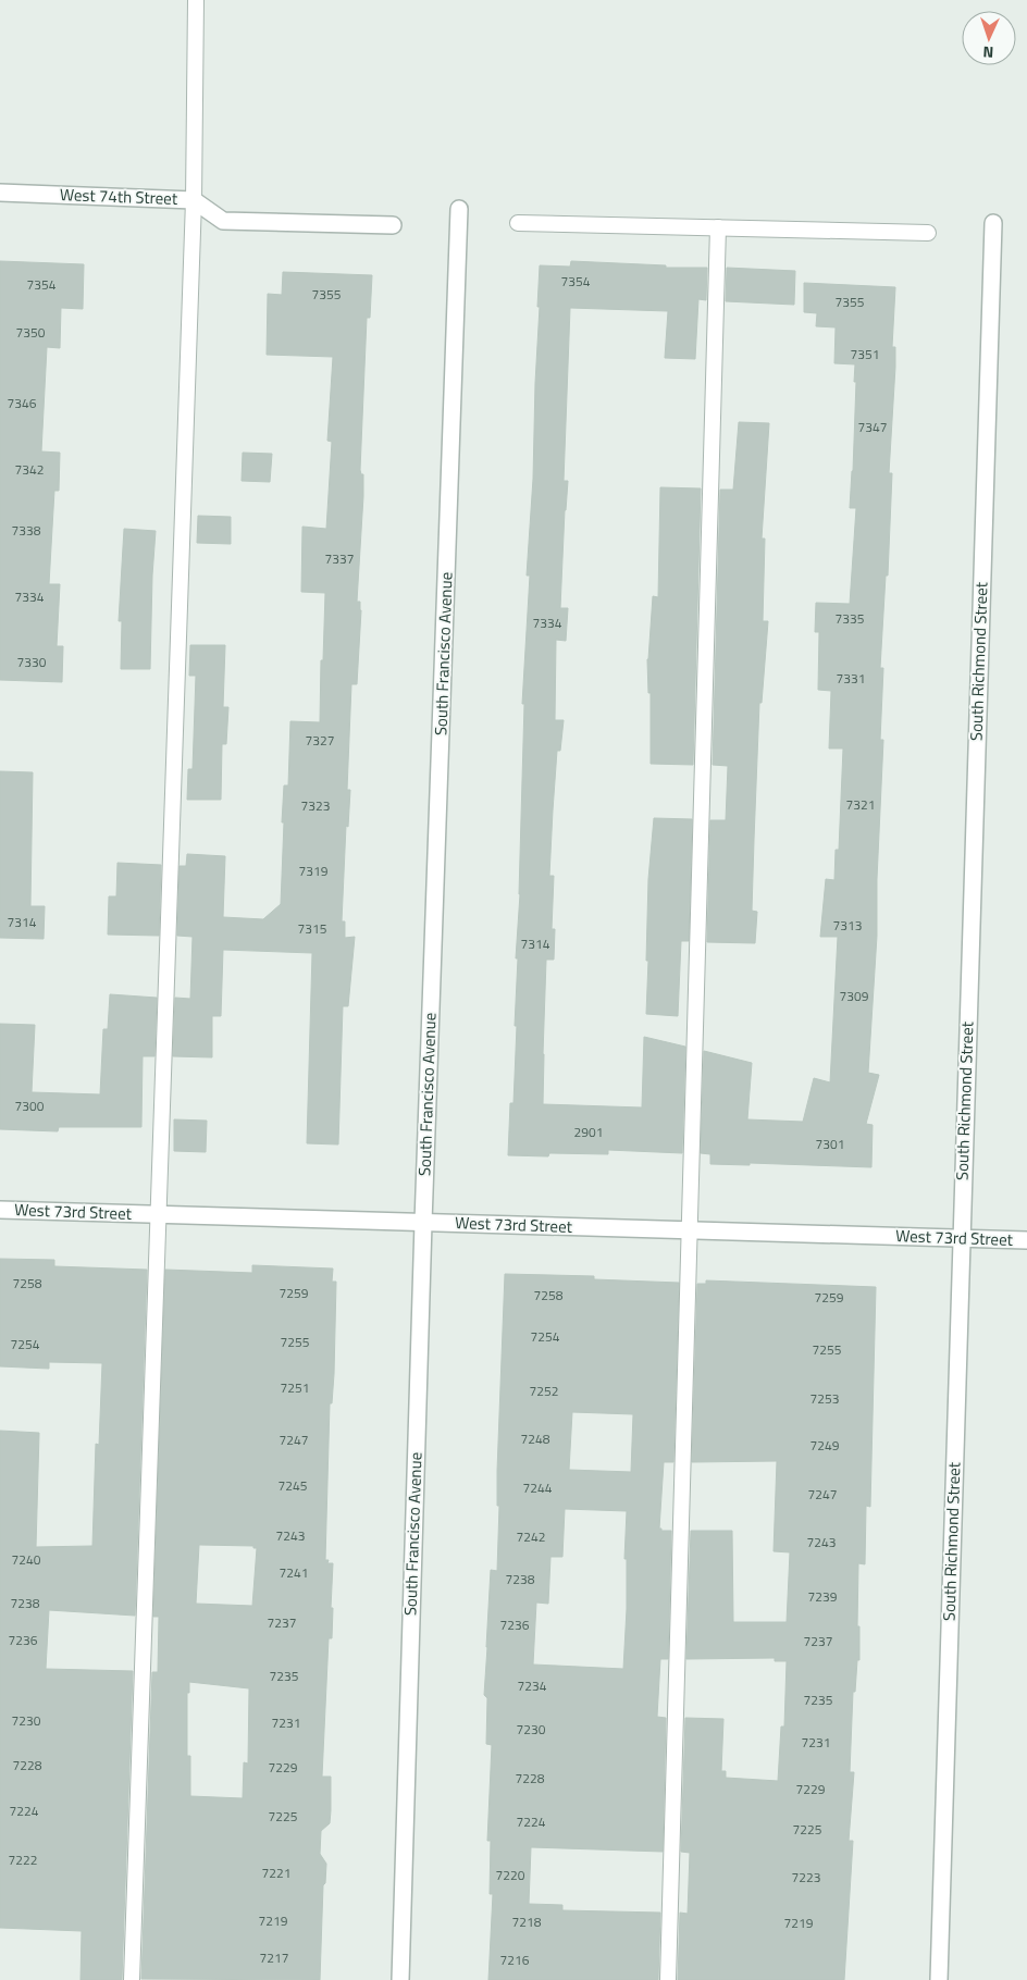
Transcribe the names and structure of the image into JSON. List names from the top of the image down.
{
  "streets": {
    "street": [
      "West 74th Street",
      "South Francisco Avenue",
      "South Richmond Street",
      "West 73rd Street"
    ]
  },
  "crossings": [
    ["South Francisco Avenue", "West 73rd Street"],
    ["South Richmond Street", "West 73rd Street"]
  ],
  "house_numbers": [
    "7354",
    "7354",
    "7355",
    "7355",
    "7350",
    "7351",
    "7346",
    "7347",
    "7342",
    "7338",
    "7337",
    "7334",
    "7335",
    "7334",
    "7330",
    "7331",
    "7327",
    "7321",
    "7323",
    "7319",
    "7314",
    "7313",
    "7315",
    "7314",
    "7309",
    "7300",
    "2901",
    "7301",
    "7258",
    "7259",
    "7258",
    "7259",
    "7254",
    "7255",
    "7254",
    "7255",
    "7251",
    "7252",
    "7253",
    "7248",
    "7247",
    "7249",
    "7245",
    "7244",
    "7247",
    "7243",
    "7242",
    "7243",
    "7240",
    "7241",
    "7238",
    "7239",
    "7238",
    "7237",
    "7236",
    "7236",
    "7237",
    "7235",
    "7234",
    "7235",
    "7230",
    "7231",
    "7230",
    "7231",
    "7228",
    "7229",
    "7228",
    "7229",
    "7224",
    "7225",
    "7224",
    "7225",
    "7222",
    "7221",
    "7220",
    "7223",
    "7219",
    "7218",
    "7219",
    "7217",
    "7216"
  ],
  "north": "bottom"
}
